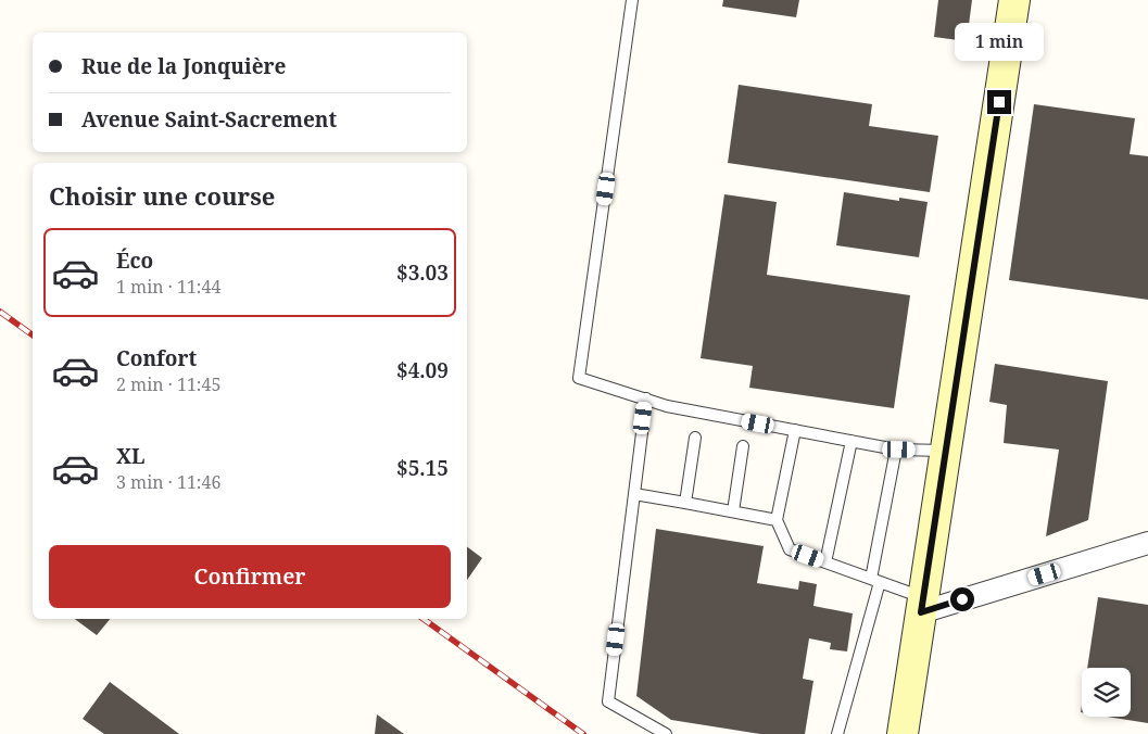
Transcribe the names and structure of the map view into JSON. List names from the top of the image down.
{
  "page": {
    "bubble": "1 min",
    "banner": ["Rue de la Jonquière", "Avenue Saint-Sacrement"],
    "heading": "Choisir une course",
    "list": [
      {
        "name": "Éco",
        "note": "1 min · 11:44",
        "value": "$3.03"
      },
      {
        "name": "Confort",
        "note": "2 min · 11:45",
        "value": "$4.09"
      },
      {
        "name": "XL",
        "note": "3 min · 11:46",
        "value": "$5.15"
      }
    ],
    "buttons": "Confirmer"
  }
}
